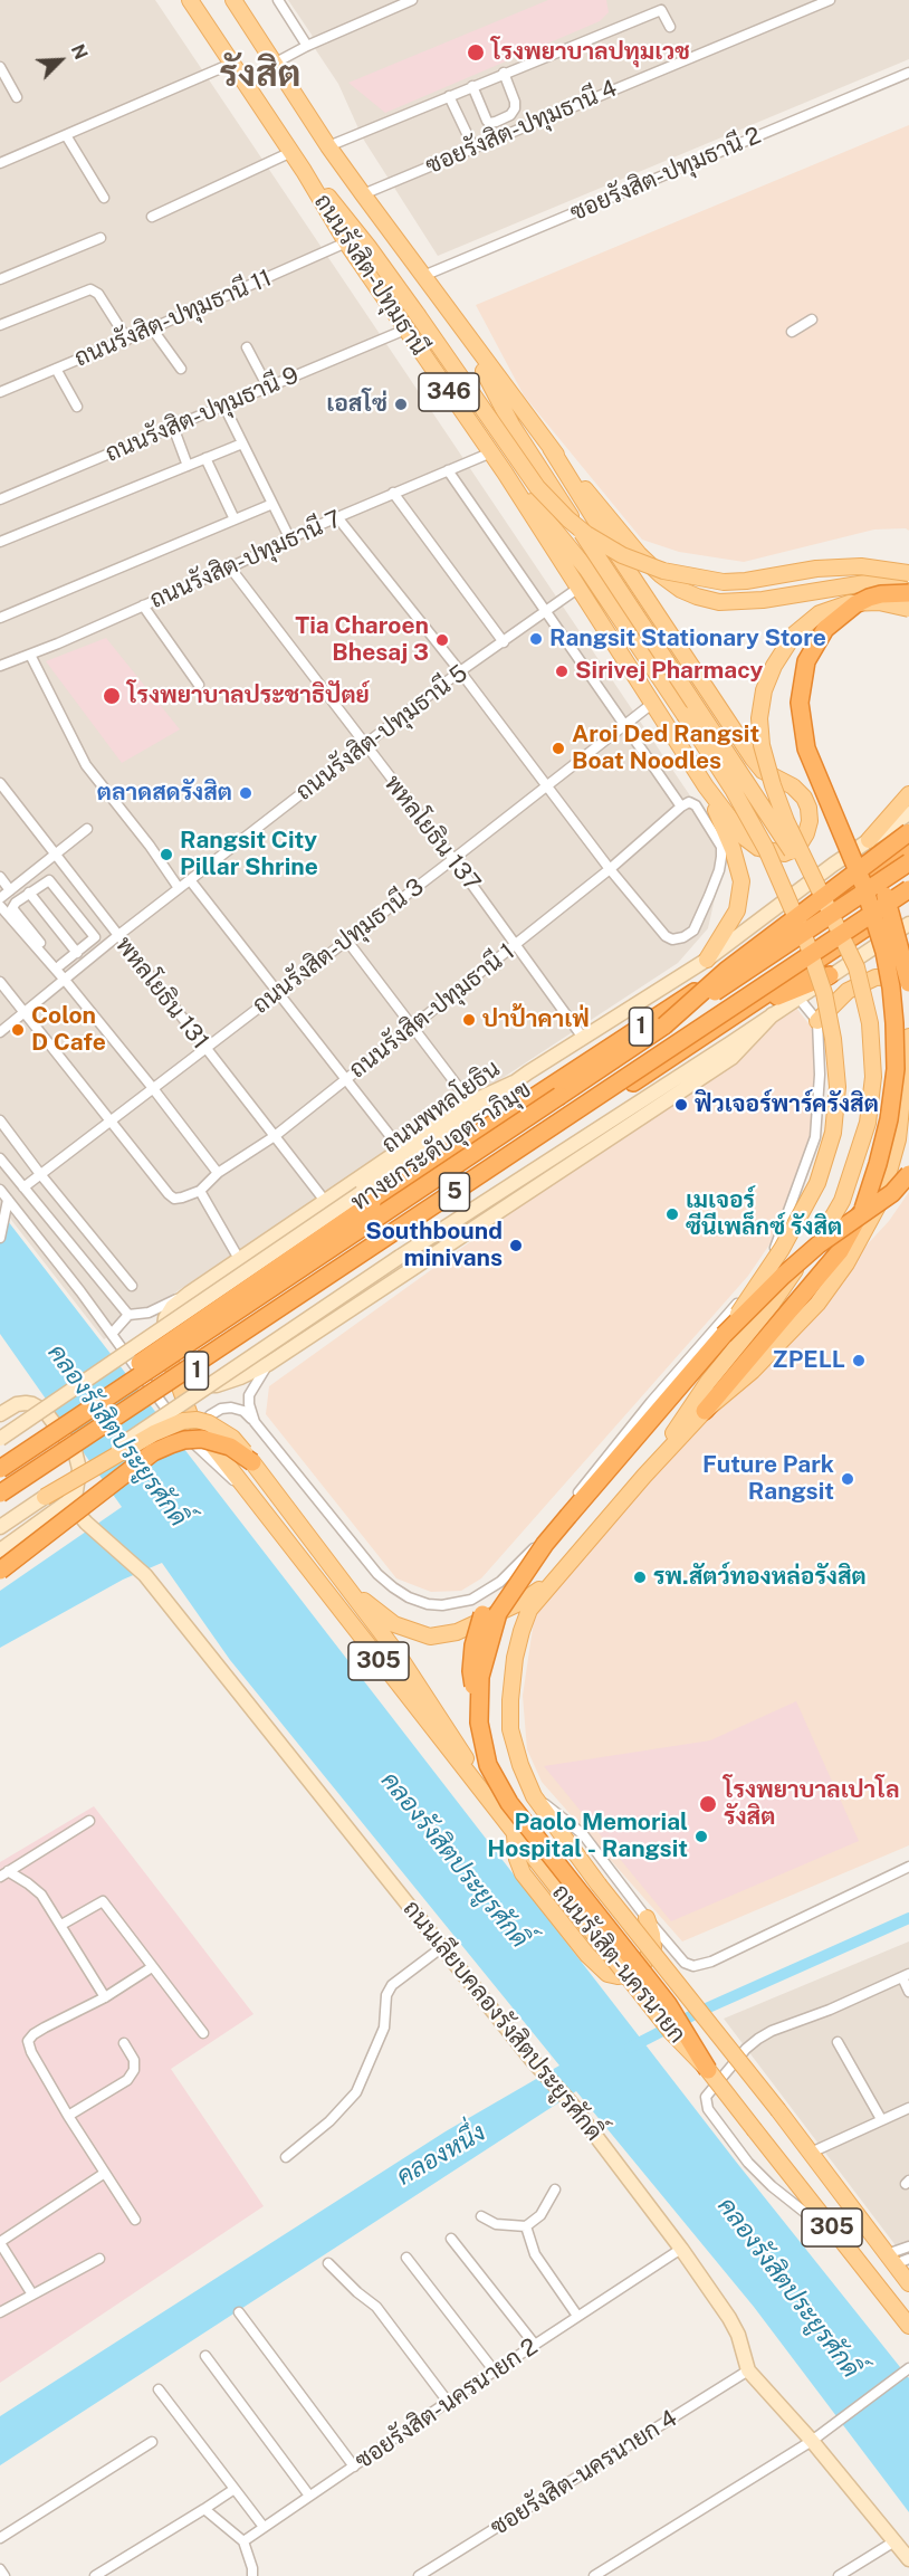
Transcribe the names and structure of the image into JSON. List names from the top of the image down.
{
  "streets": {
    "highway": [
      "1",
      "ถนนพหลโยธิน",
      "ทางยกระดับอุตราภิมุข",
      "5"
    ],
    "main road": [
      "ถนนรังสิต-ปทุมธานี",
      "346",
      "305",
      "ถนนรังสิต-นครนายก",
      "ถนนเลียบคลองรังสิตประยูรศักดิ์"
    ],
    "street": [
      "ซอยรังสิต-ปทุมธานี 4",
      "ซอยรังสิต-ปทุมธานี 2",
      "ถนนรังสิต-ปทุมธานี 11",
      "ถนนรังสิต-ปทุมธานี 9",
      "ถนนรังสิต-ปทุมธานี 7",
      "ถนนรังสิต-ปทุมธานี 5",
      "พหลโยธิน 137",
      "ถนนรังสิต-ปทุมธานี 3",
      "พหลโยธิน 131",
      "ถนนรังสิต-ปทุมธานี 1",
      "ซอยรังสิต-นครนายก 2",
      "ซอยรังสิต-นครนายก 4"
    ]
  },
  "crossings": [
    ["ซอยรังสิต-ปทุมธานี 4", "ถนนรังสิต-ปทุมธานี"],
    ["ซอยรังสิต-ปทุมธานี 2", "ถนนรังสิต-ปทุมธานี"],
    ["ถนนรังสิต-ปทุมธานี", "ถนนรังสิต-ปทุมธานี 11"],
    ["ถนนรังสิต-ปทุมธานี", "346"],
    ["ถนนรังสิต-ปทุมธานี", "ถนนรังสิต-ปทุมธานี 9"],
    ["ถนนรังสิต-ปทุมธานี", "ถนนรังสิต-ปทุมธานี 7"],
    ["ถนนรังสิต-ปทุมธานี", "ถนนรังสิต-ปทุมธานี 5"],
    ["ถนนรังสิต-ปทุมธานี", "ถนนรังสิต-ปทุมธานี 3"],
    ["ถนนรังสิต-ปทุมธานี 7", "พหลโยธิน 137"],
    ["ถนนรังสิต-ปทุมธานี 5", "พหลโยธิน 137"],
    ["ถนนรังสิต-ปทุมธานี 5", "พหลโยธิน 131"],
    ["พหลโยธิน 137", "ถนนรังสิต-ปทุมธานี 3"],
    ["พหลโยธิน 137", "ถนนรังสิต-ปทุมธานี 1"],
    ["พหลโยธิน 137", "ถนนพหลโยธิน"],
    ["ถนนรังสิต-ปทุมธานี 3", "พหลโยธิน 131"],
    ["ถนนรังสิต-ปทุมธานี 3", "ถนนรังสิต-ปทุมธานี 1"],
    ["พหลโยธิน 131", "ถนนรังสิต-ปทุมธานี 1"],
    ["ถนนเลียบคลองรังสิตประยูรศักดิ์", "ซอยรังสิต-นครนายก 2"],
    ["ถนนเลียบคลองรังสิตประยูรศักดิ์", "ซอยรังสิต-นครนายก 4"]
  ],
  "districts": ["รังสิต"],
  "water": ["คลองรังสิตประยูรศักดิ์", "คลองหนึ่ง"],
  "places": [
    "โรงพยาบาลปทุมเวช",
    "เอสโซ่",
    "Rangsit Stationary Store",
    "Tia Charoen Bhesaj 3",
    "Sirivej Pharmacy",
    "โรงพยาบาลประชาธิปัตย์",
    "Aroi Ded Rangsit Boat Noodles",
    "ตลาดสดรังสิต",
    "Rangsit City Pillar Shrine",
    "ปาป้าคาเฟ่",
    "Colon D Cafe",
    "ฟิวเจอร์พาร์ครังสิต",
    "เมเจอร์ ซีนีเพล็กซ์ รังสิต",
    "Southbound minivans",
    "ZPELL",
    "Future Park Rangsit",
    "รพ.สัตว์ทองหล่อรังสิต",
    "โรงพยาบาลเปาโล รังสิต",
    "Paolo Memorial Hospital - Rangsit"
  ],
  "north": "top right"
}
